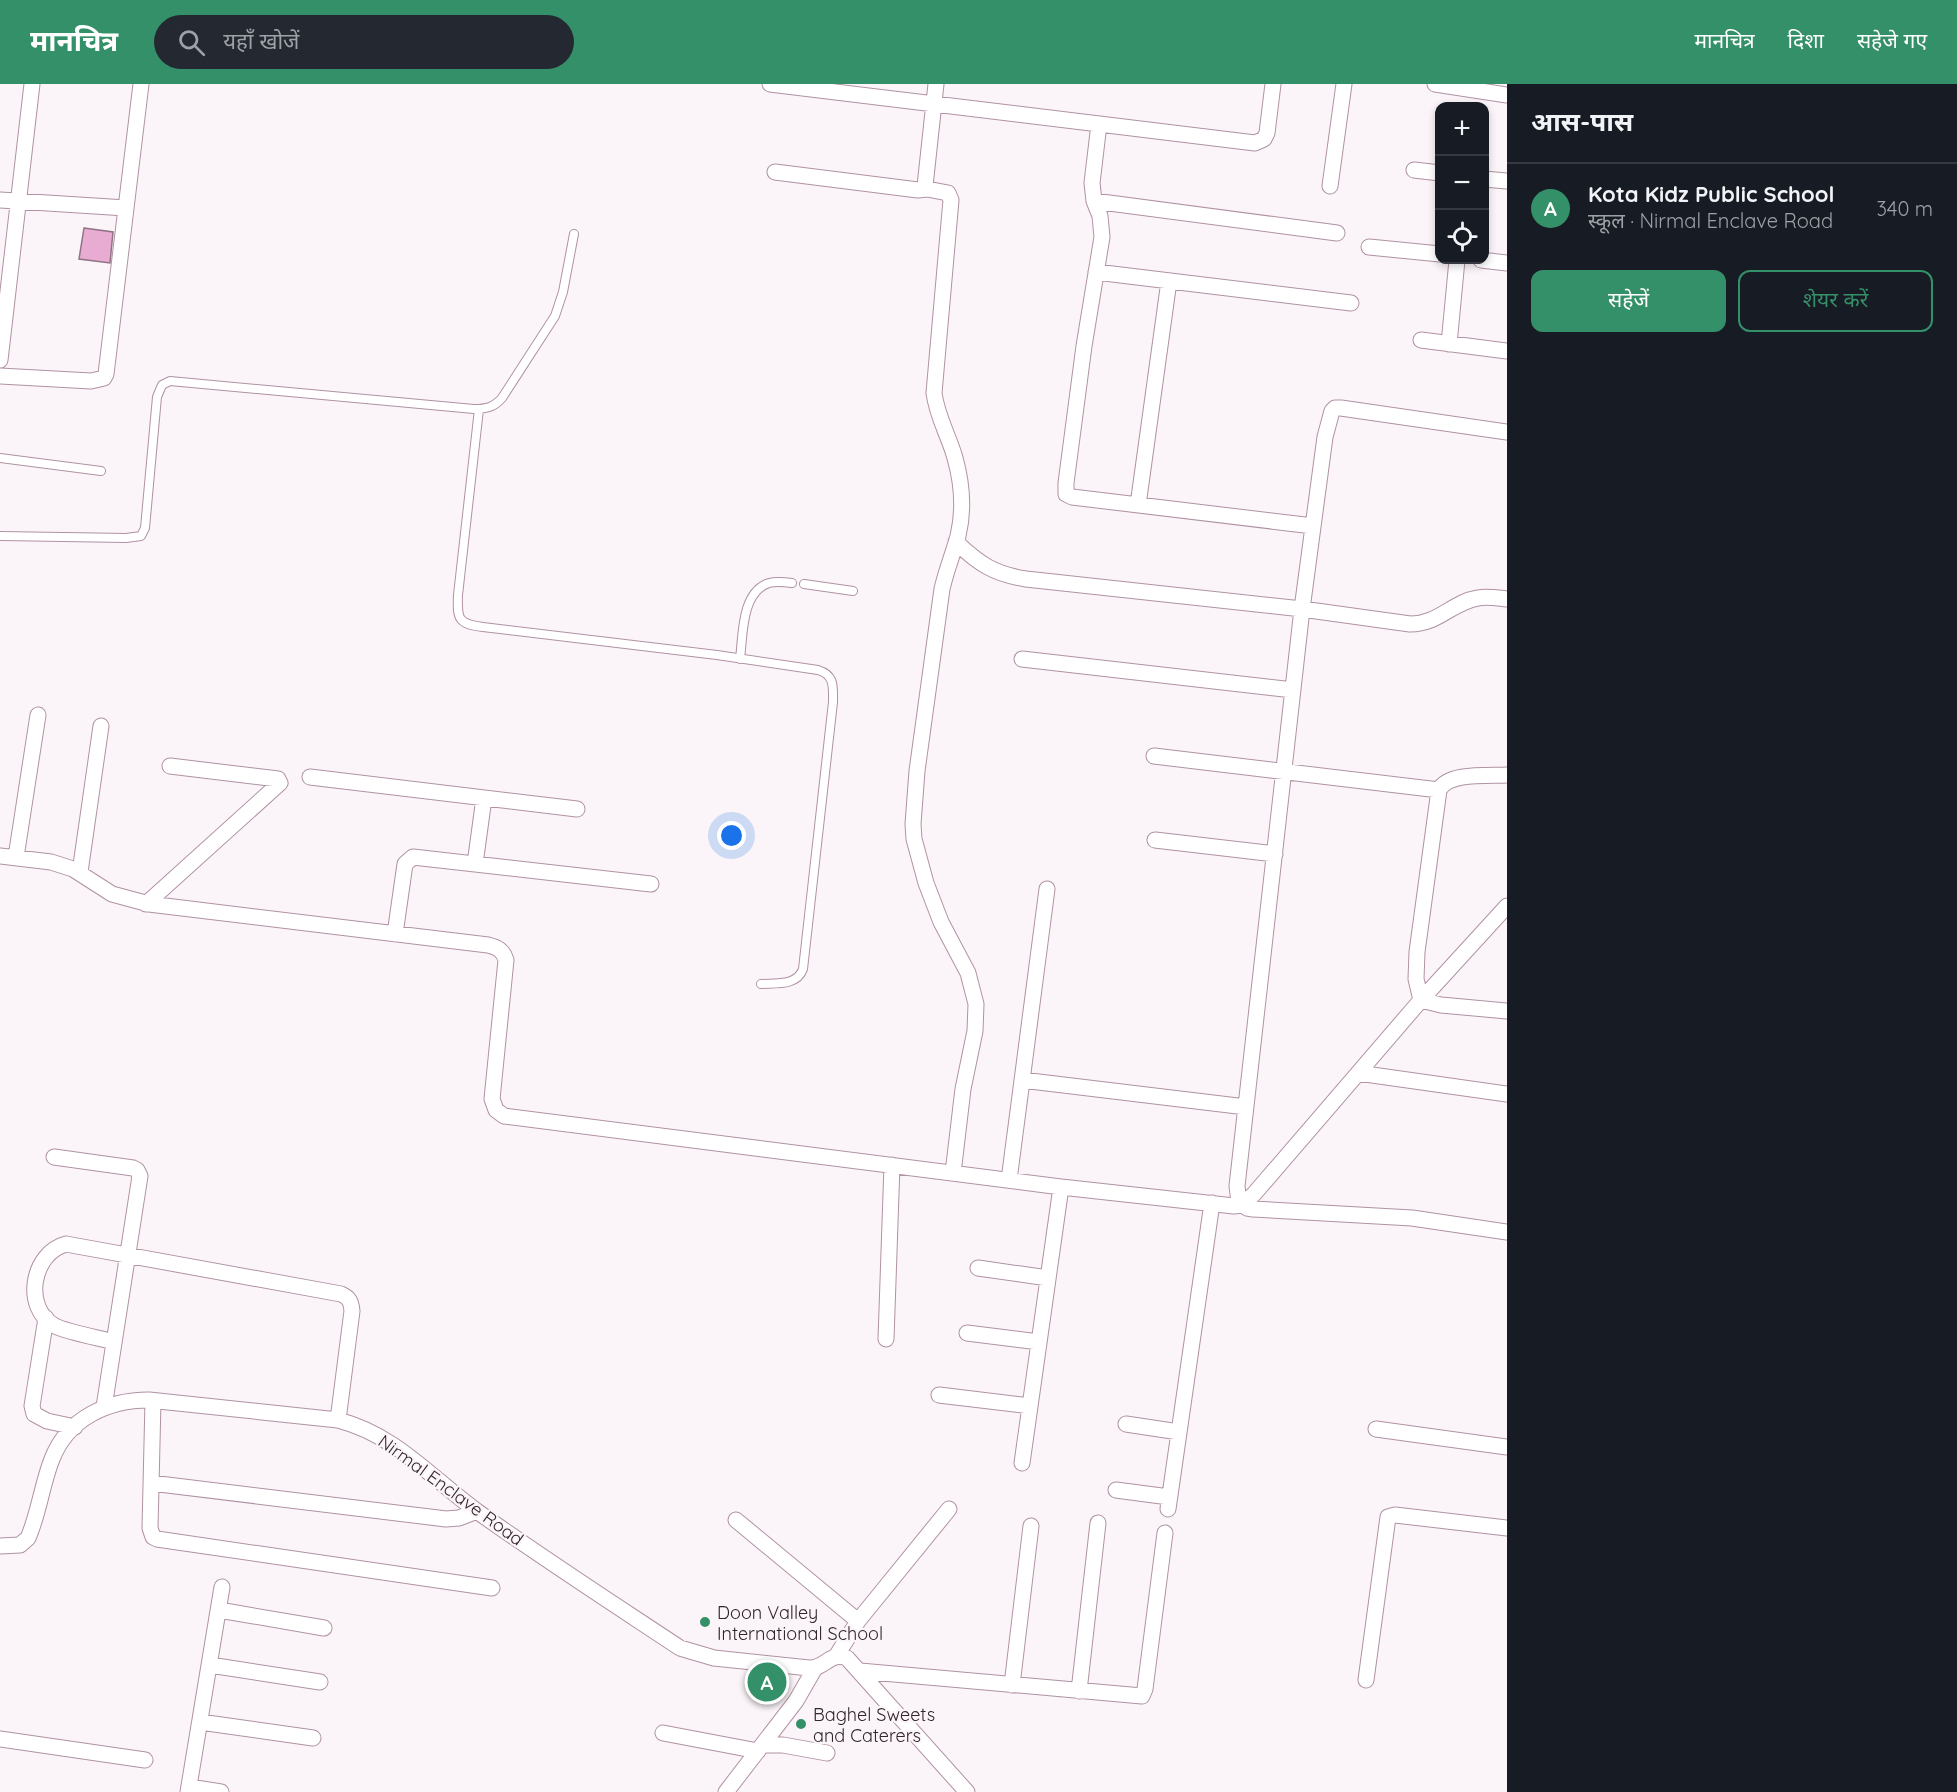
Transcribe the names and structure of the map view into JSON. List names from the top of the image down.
{
  "streets": {
    "street": ["Nirmal Enclave Road"]
  },
  "places": ["Doon Valley International School", "Baghel Sweets and Caterers"],
  "page": {
    "header": "मानचित्र",
    "search": "यहाँ खोजें",
    "nav": ["मानचित्र", "दिशा", "सहेजे गए"],
    "heading": "आस-पास",
    "map_buttons": ["+", "−"],
    "list": [
      {
        "mark": "A",
        "name": "Kota Kidz Public School",
        "note": "स्कूल · Nirmal Enclave Road",
        "value": "340 m"
      }
    ],
    "buttons": ["सहेजें", "शेयर करें"],
    "pins": "A"
  }
}
